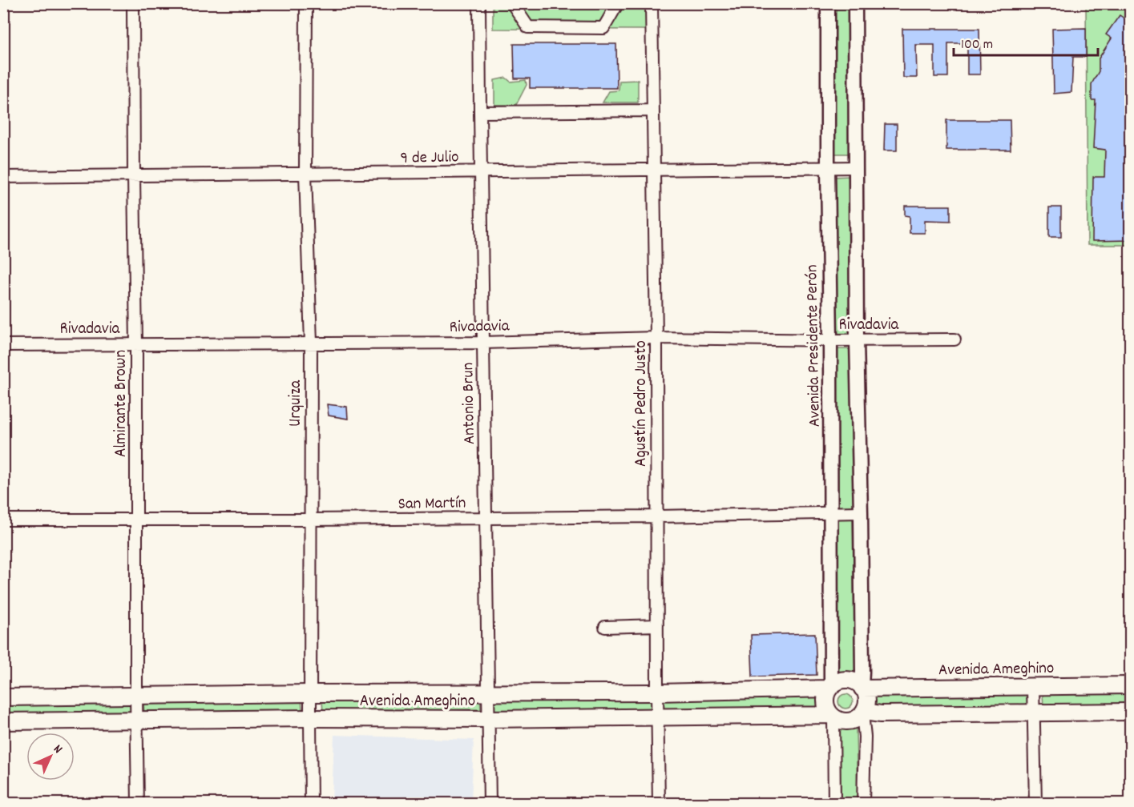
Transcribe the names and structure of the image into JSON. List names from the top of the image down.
{
  "streets": {
    "highway": ["Avenida Ameghino"],
    "main road": ["Avenida Presidente Perón"],
    "street": [
      "9 de Julio",
      "Rivadavia",
      "Almirante Brown",
      "Urquiza",
      "Antonio Brun",
      "Agustín Pedro Justo",
      "San Martín"
    ]
  },
  "crossings": [
    ["9 de Julio", "Avenida Presidente Perón"],
    ["9 de Julio", "Almirante Brown"],
    ["9 de Julio", "Urquiza"],
    ["9 de Julio", "Antonio Brun"],
    ["9 de Julio", "Agustín Pedro Justo"],
    ["Rivadavia", "Avenida Presidente Perón"],
    ["Rivadavia", "Almirante Brown"],
    ["Rivadavia", "Urquiza"],
    ["Rivadavia", "Antonio Brun"],
    ["Rivadavia", "Agustín Pedro Justo"],
    ["Avenida Presidente Perón", "San Martín"],
    ["Avenida Presidente Perón", "Avenida Ameghino"],
    ["Almirante Brown", "San Martín"],
    ["Almirante Brown", "Avenida Ameghino"],
    ["Urquiza", "San Martín"],
    ["Urquiza", "Avenida Ameghino"],
    ["Antonio Brun", "San Martín"],
    ["Antonio Brun", "Avenida Ameghino"],
    ["Agustín Pedro Justo", "San Martín"],
    ["Agustín Pedro Justo", "Avenida Ameghino"]
  ],
  "scale_bar": "100 m",
  "north": "top right"
}
